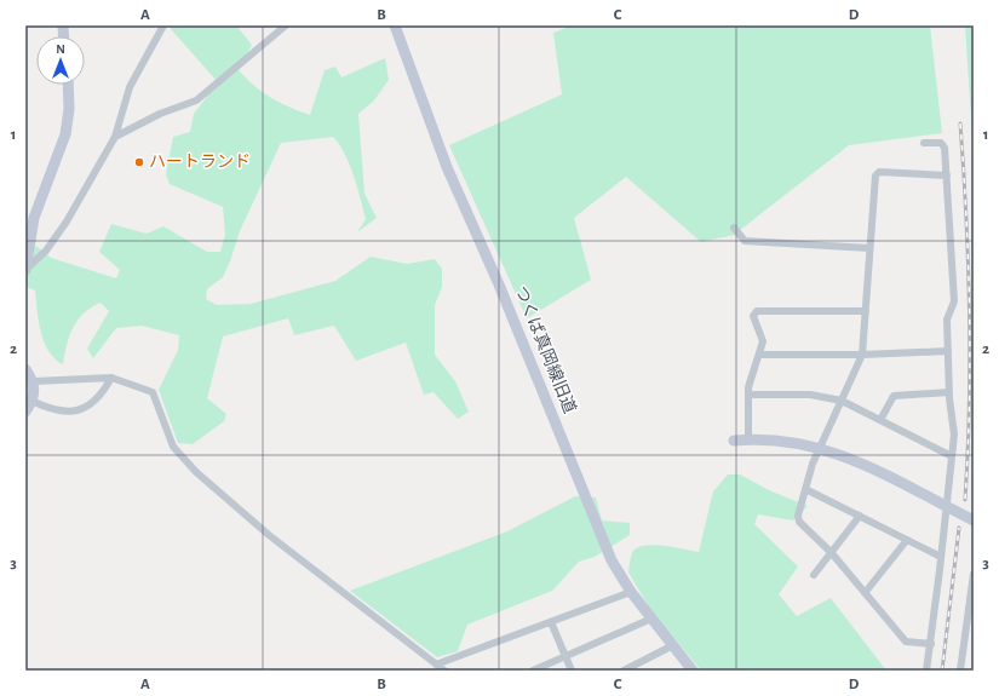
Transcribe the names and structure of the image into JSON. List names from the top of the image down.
{
  "streets": {
    "street": ["つくば真岡線旧道"]
  },
  "places": ["ハートランド"],
  "north": "top",
  "grid": {
    "columns": [
      "A",
      "B",
      "C",
      "D"
    ],
    "rows": ["1", "2", "3"]
  }
}
